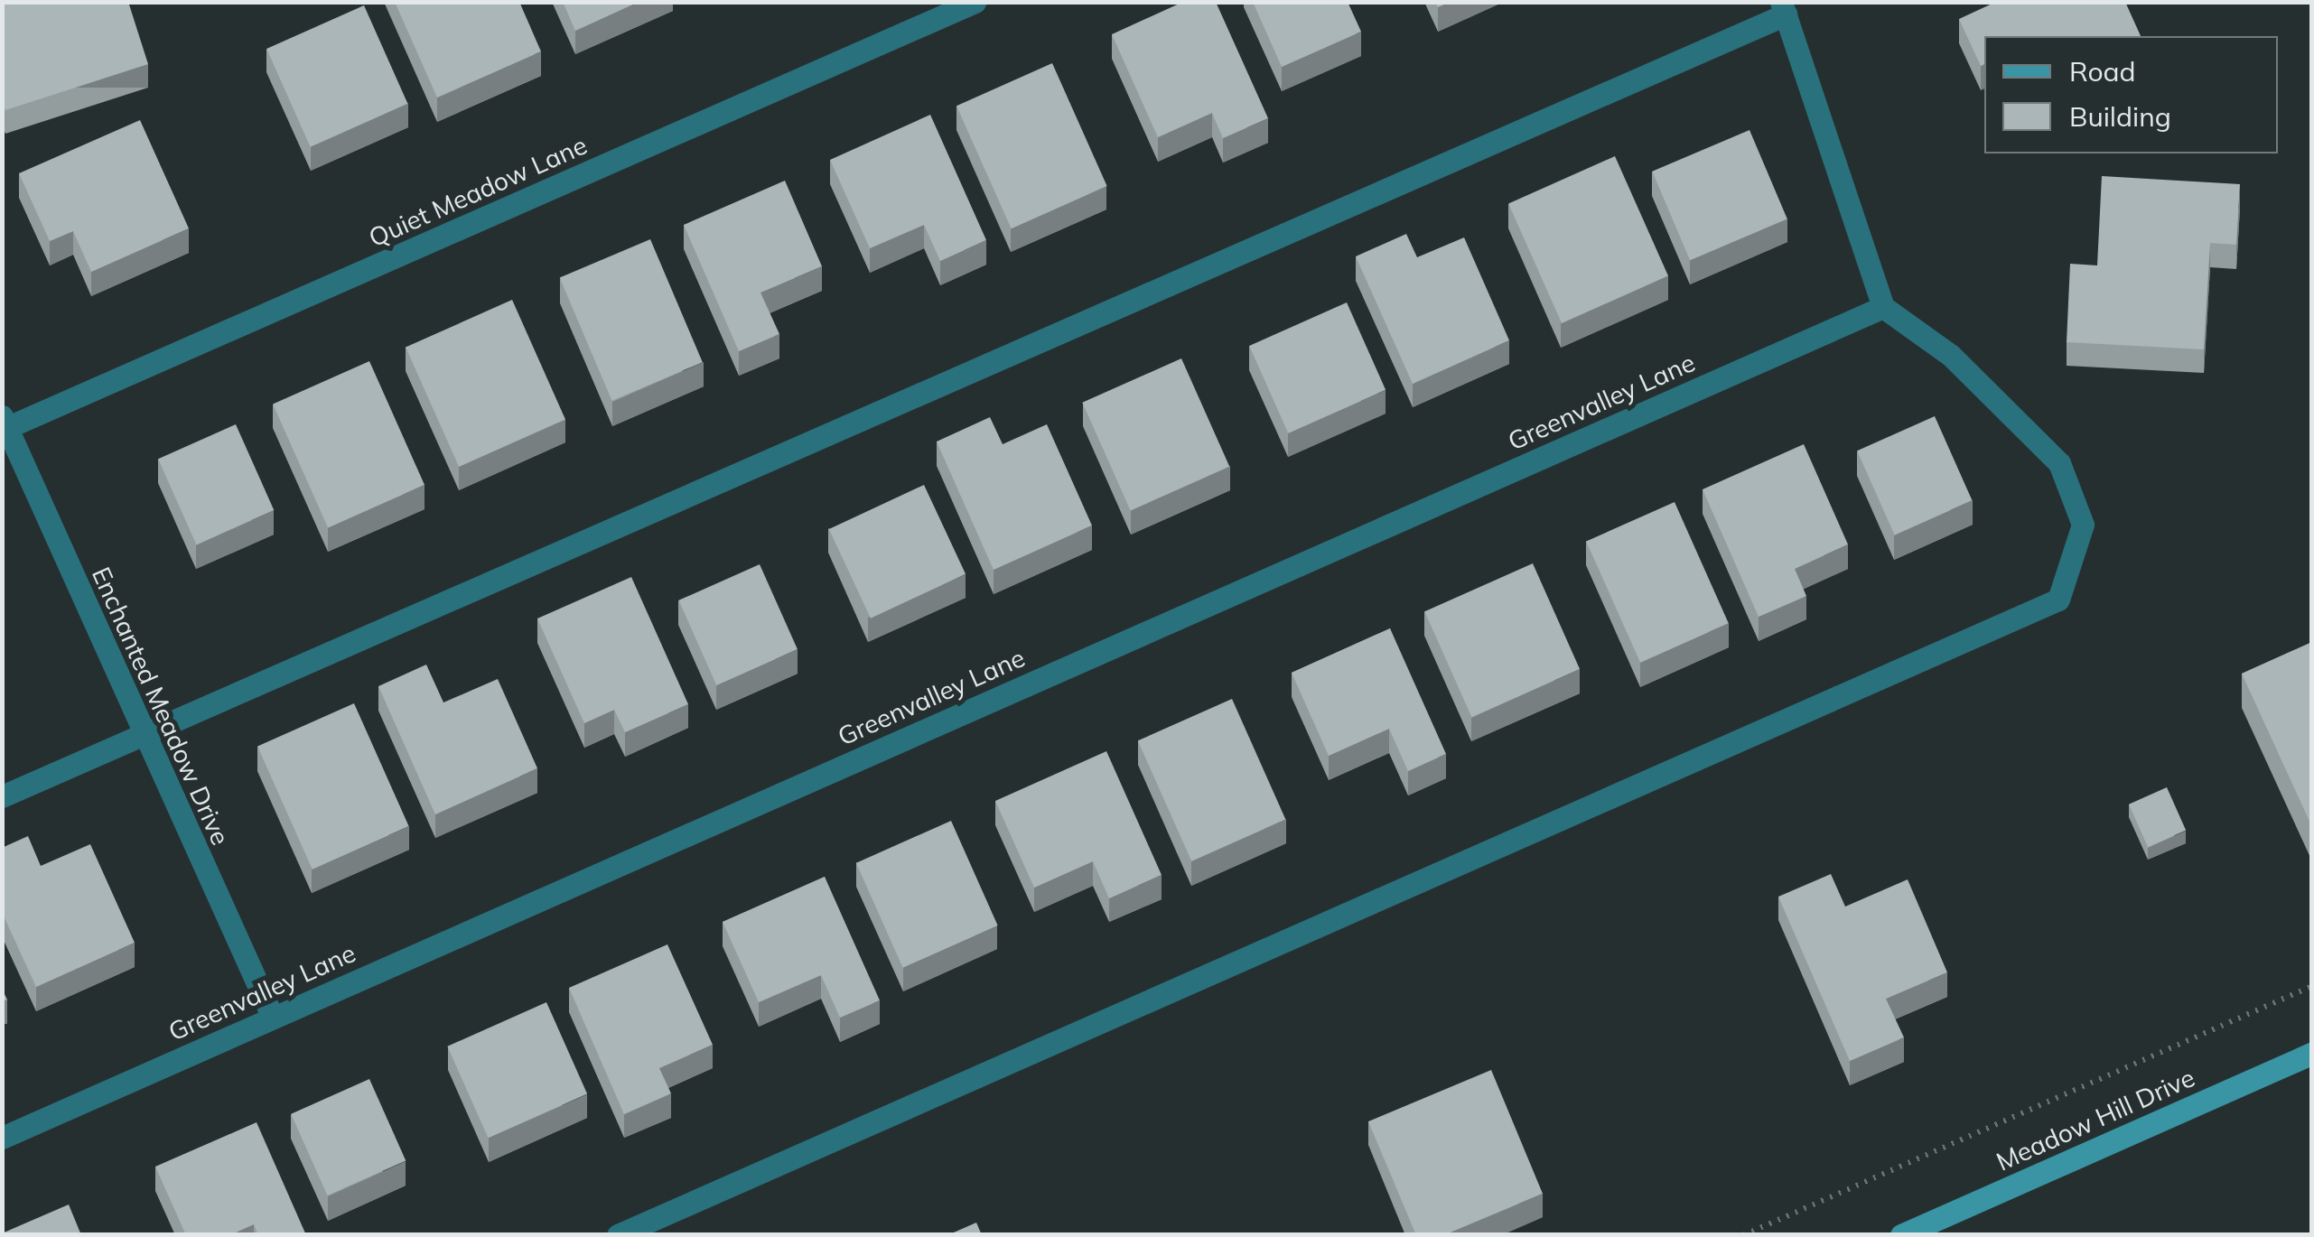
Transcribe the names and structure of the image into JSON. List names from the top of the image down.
{
  "streets": {
    "street": [
      "Quiet Meadow Lane",
      "Greenvalley Lane",
      "Enchanted Meadow Drive",
      "Meadow Hill Drive"
    ]
  },
  "crossings": [
    ["Quiet Meadow Lane", "Enchanted Meadow Drive"],
    ["Greenvalley Lane", "Enchanted Meadow Drive"]
  ],
  "legend": ["Road", "Building"]
}
